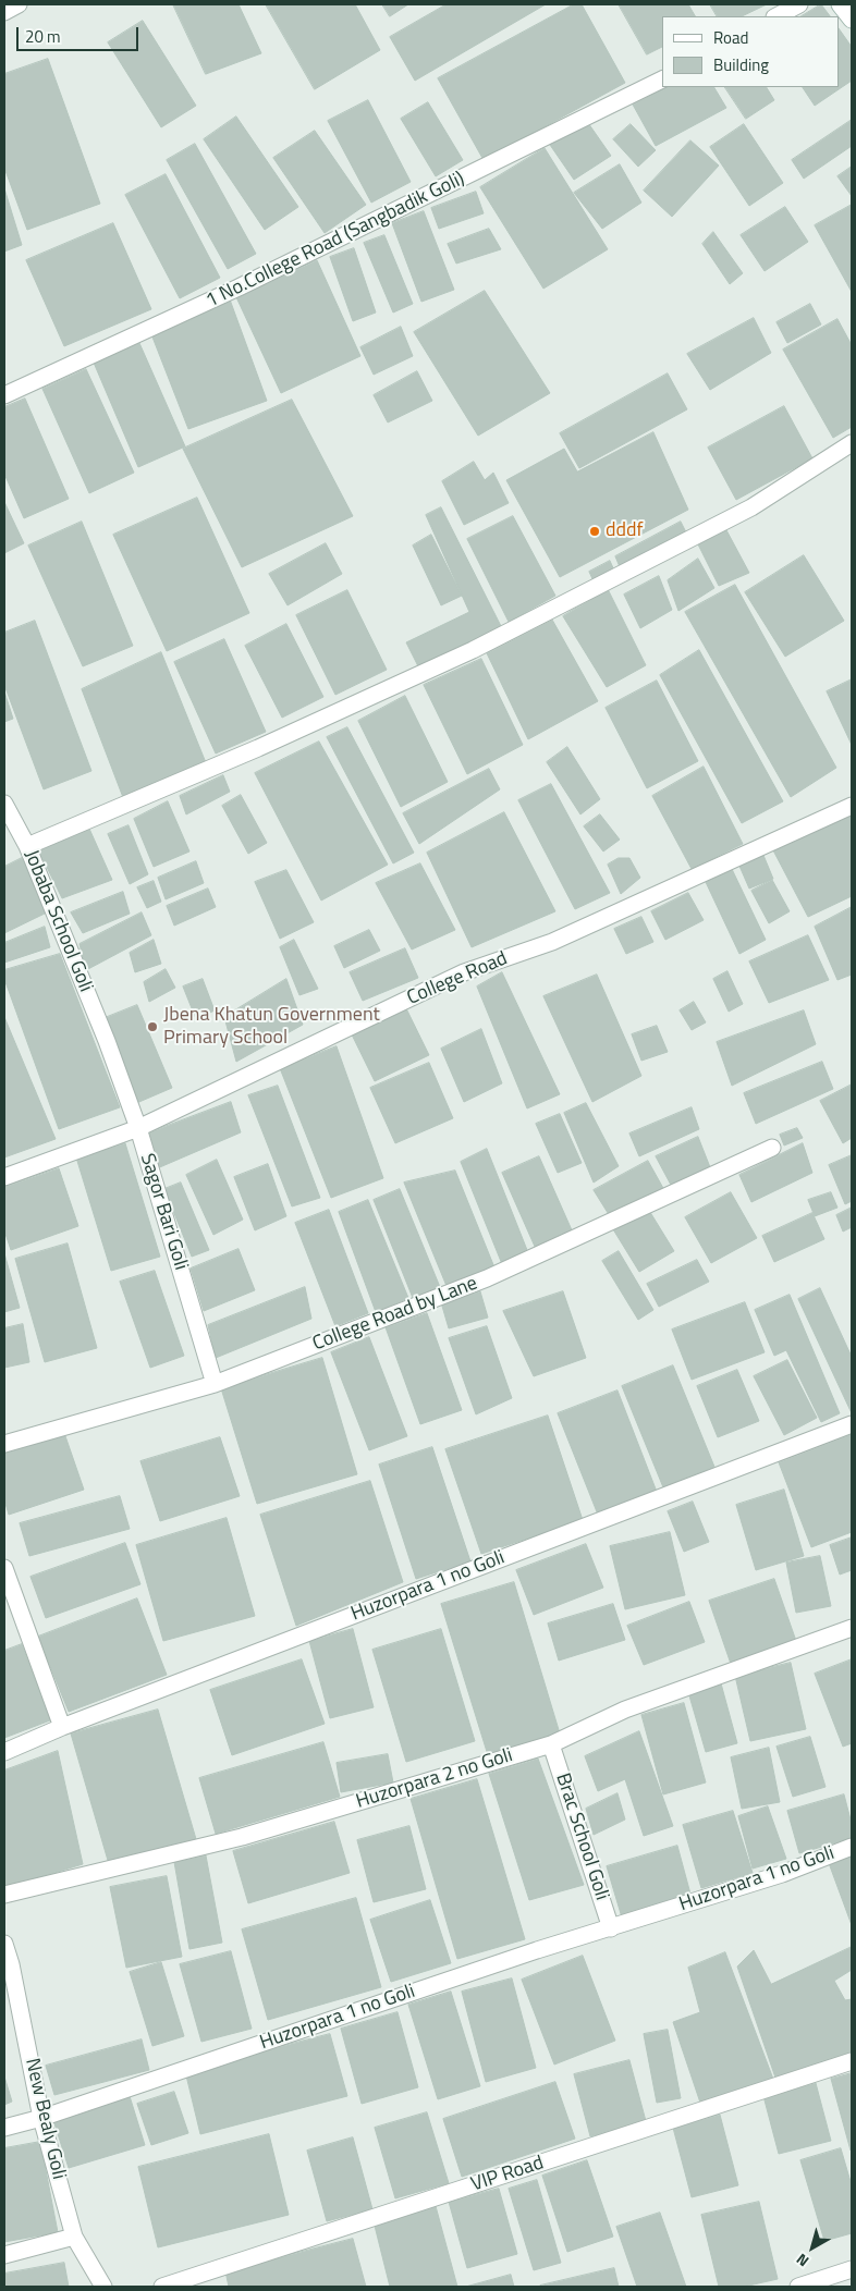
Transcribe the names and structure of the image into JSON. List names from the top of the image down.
{
  "streets": {
    "street": [
      "1 No.College Road (Sangbadik Goli)",
      "Jobaba School Goli",
      "College Road",
      "Sagor Bari Goli",
      "College Road by Lane",
      "Huzorpara 1 no Goli",
      "Huzorpara 2 no Goli",
      "Brac School Goli",
      "New Bealy Goli",
      "VIP Road"
    ]
  },
  "crossings": [
    ["Jobaba School Goli", "Sagor Bari Goli"],
    ["College Road", "Sagor Bari Goli"],
    ["Sagor Bari Goli", "College Road by Lane"],
    ["Huzorpara 1 no Goli", "Brac School Goli"],
    ["Huzorpara 1 no Goli", "New Bealy Goli"],
    ["Huzorpara 2 no Goli", "Brac School Goli"]
  ],
  "places": ["dddf", "Jbena Khatun Government Primary School"],
  "legend": ["Road", "Building"],
  "scale_bar": "20 m",
  "north": "bottom left"
}
